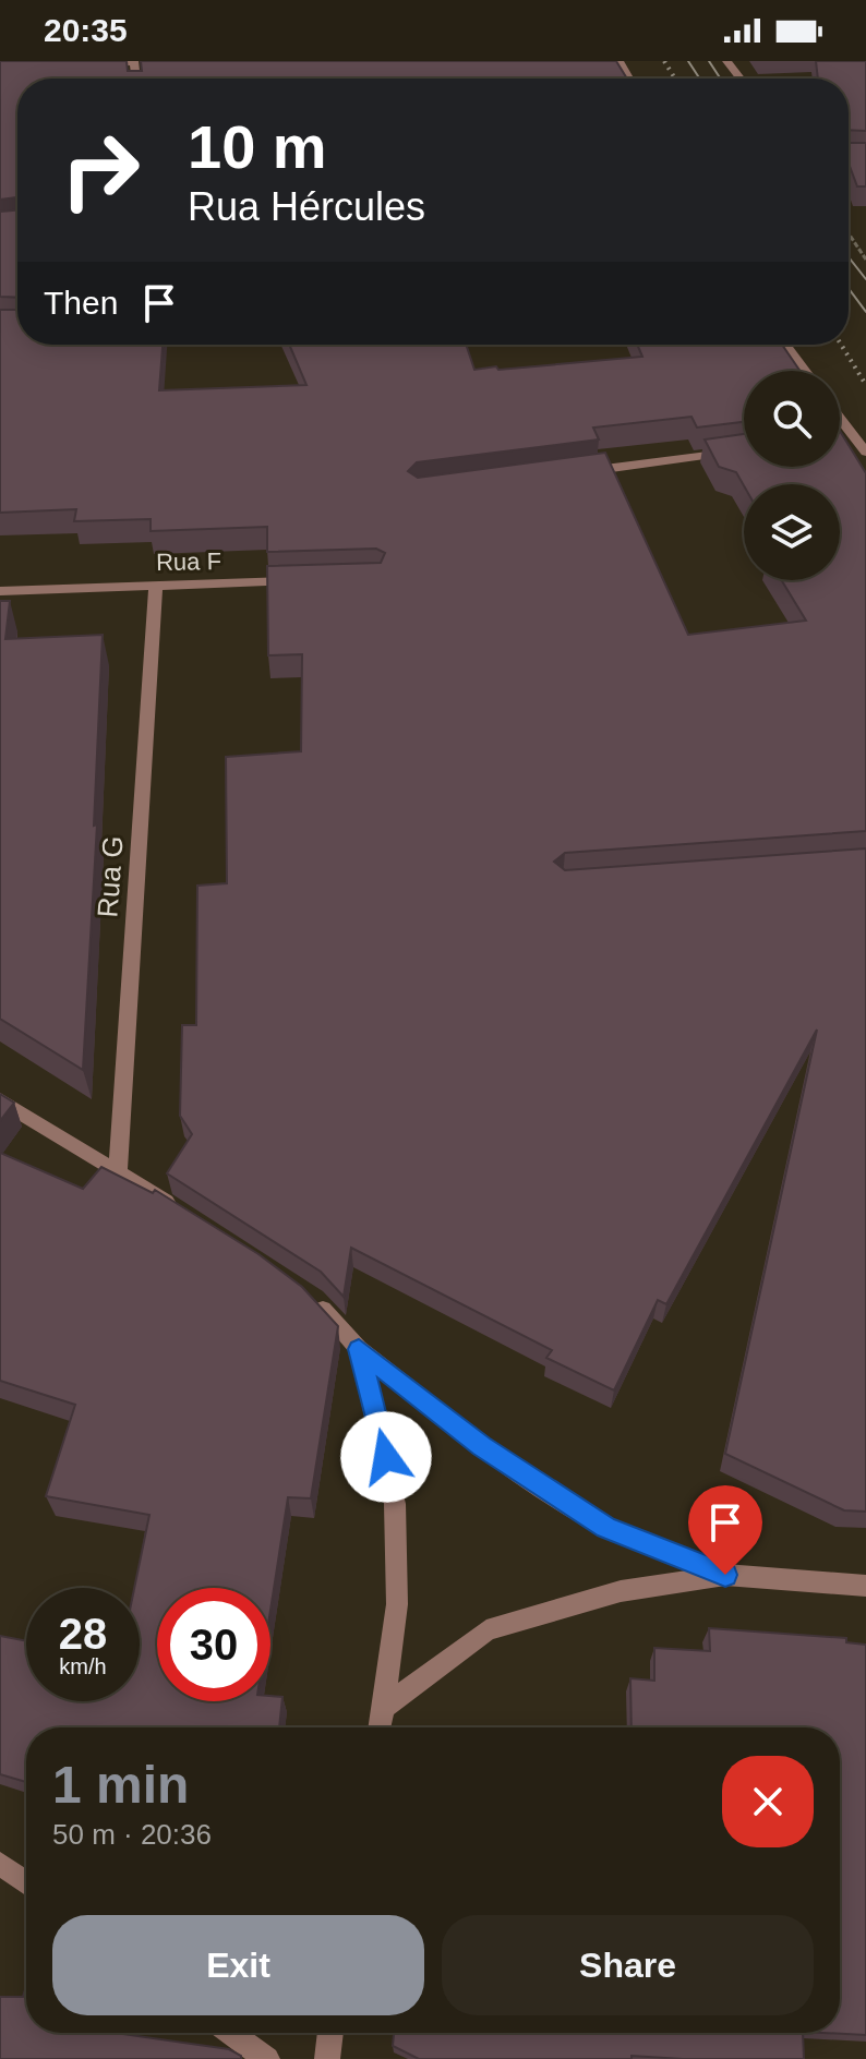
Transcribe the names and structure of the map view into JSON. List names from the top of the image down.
{
  "streets": {
    "street": ["Rua F", "Rua G"]
  },
  "crossings": [
    ["Rua F", "Rua G"]
  ],
  "page": {
    "status": "20:35",
    "turn": ["10 m", "Rua Hércules"],
    "then": "Then",
    "speed": "28 km/h",
    "limit": "30",
    "heading": ["1 min", "50 m · 20:36"],
    "buttons": ["Exit", "Share"]
  }
}
